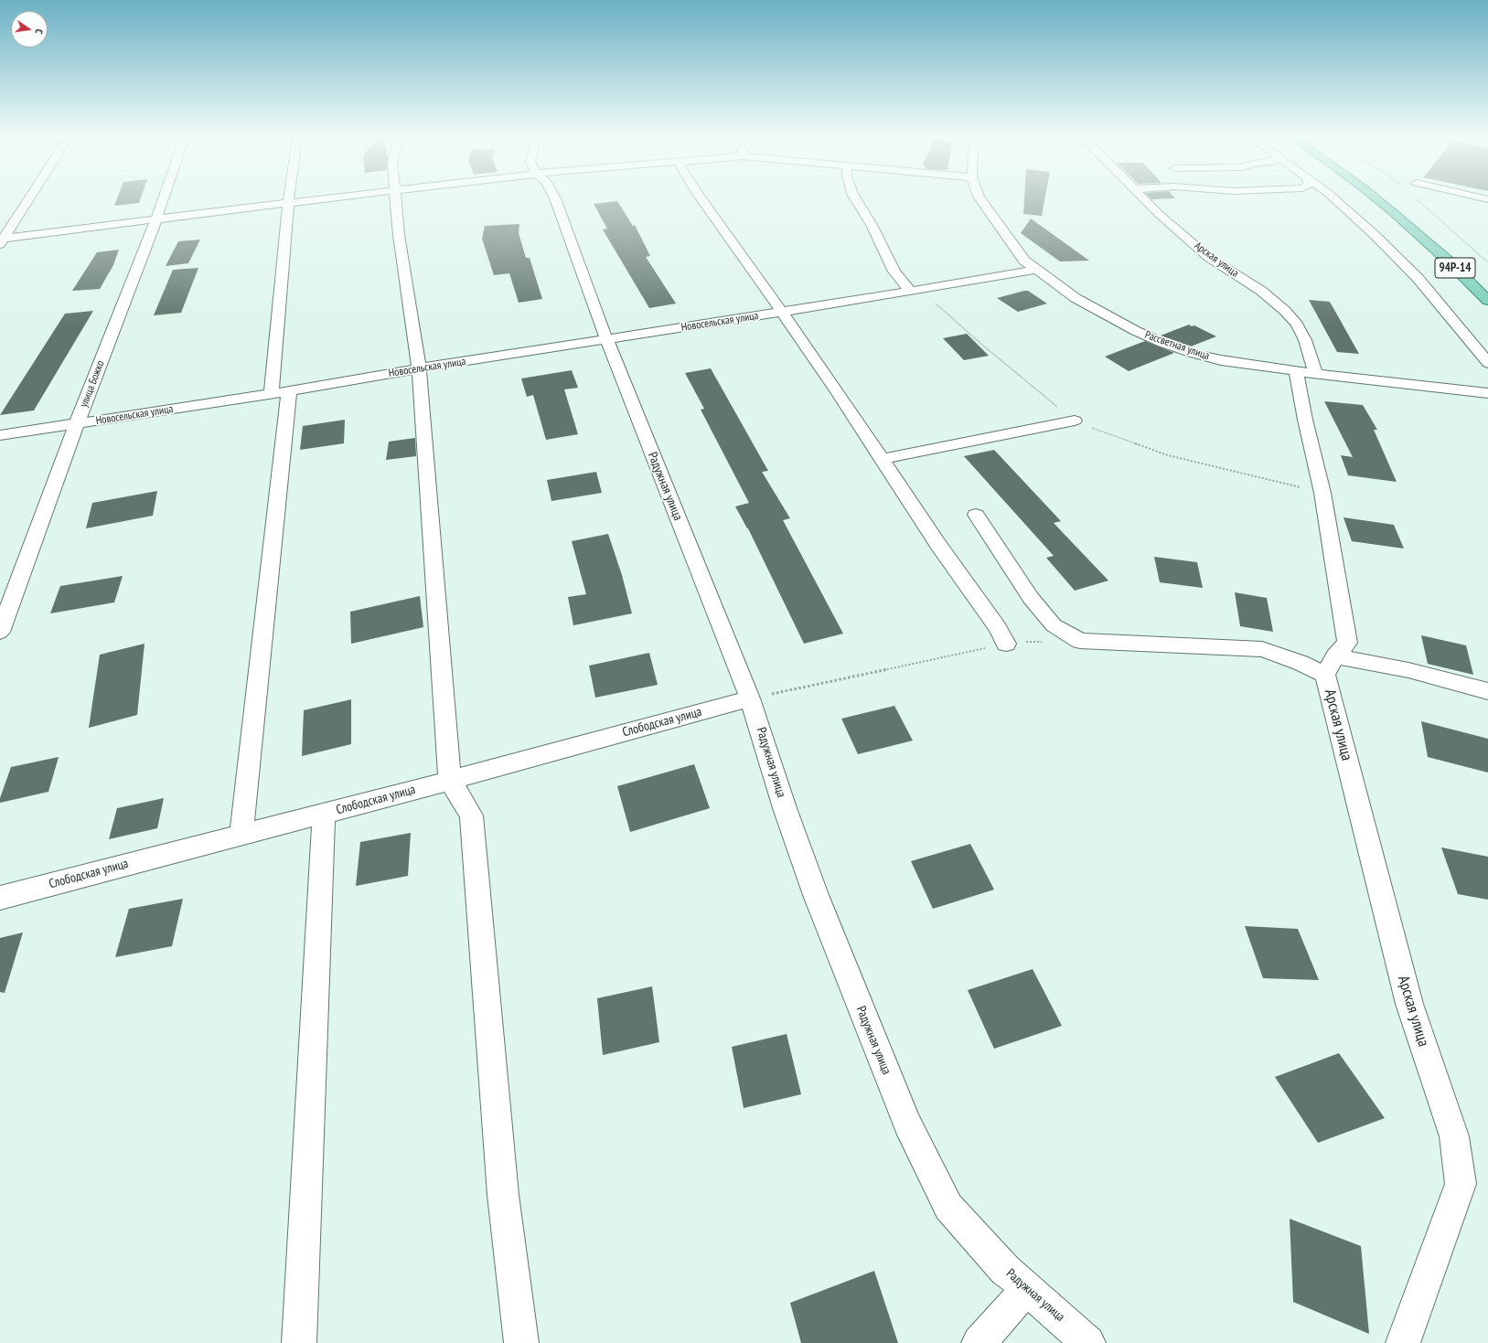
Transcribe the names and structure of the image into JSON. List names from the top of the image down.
{
  "streets": {
    "main road": ["94Р-14"],
    "street": [
      "Арская улица",
      "Новосельская улица",
      "Рассветная улица",
      "улица Божко",
      "Радужная улица",
      "Слободская улица"
    ]
  },
  "crossings": [
    ["Арская улица", "Рассветная улица"],
    ["Новосельская улица", "Рассветная улица"],
    ["Новосельская улица", "улица Божко"],
    ["Новосельская улица", "Радужная улица"],
    ["Радужная улица", "Слободская улица"]
  ],
  "north": "right"
}
